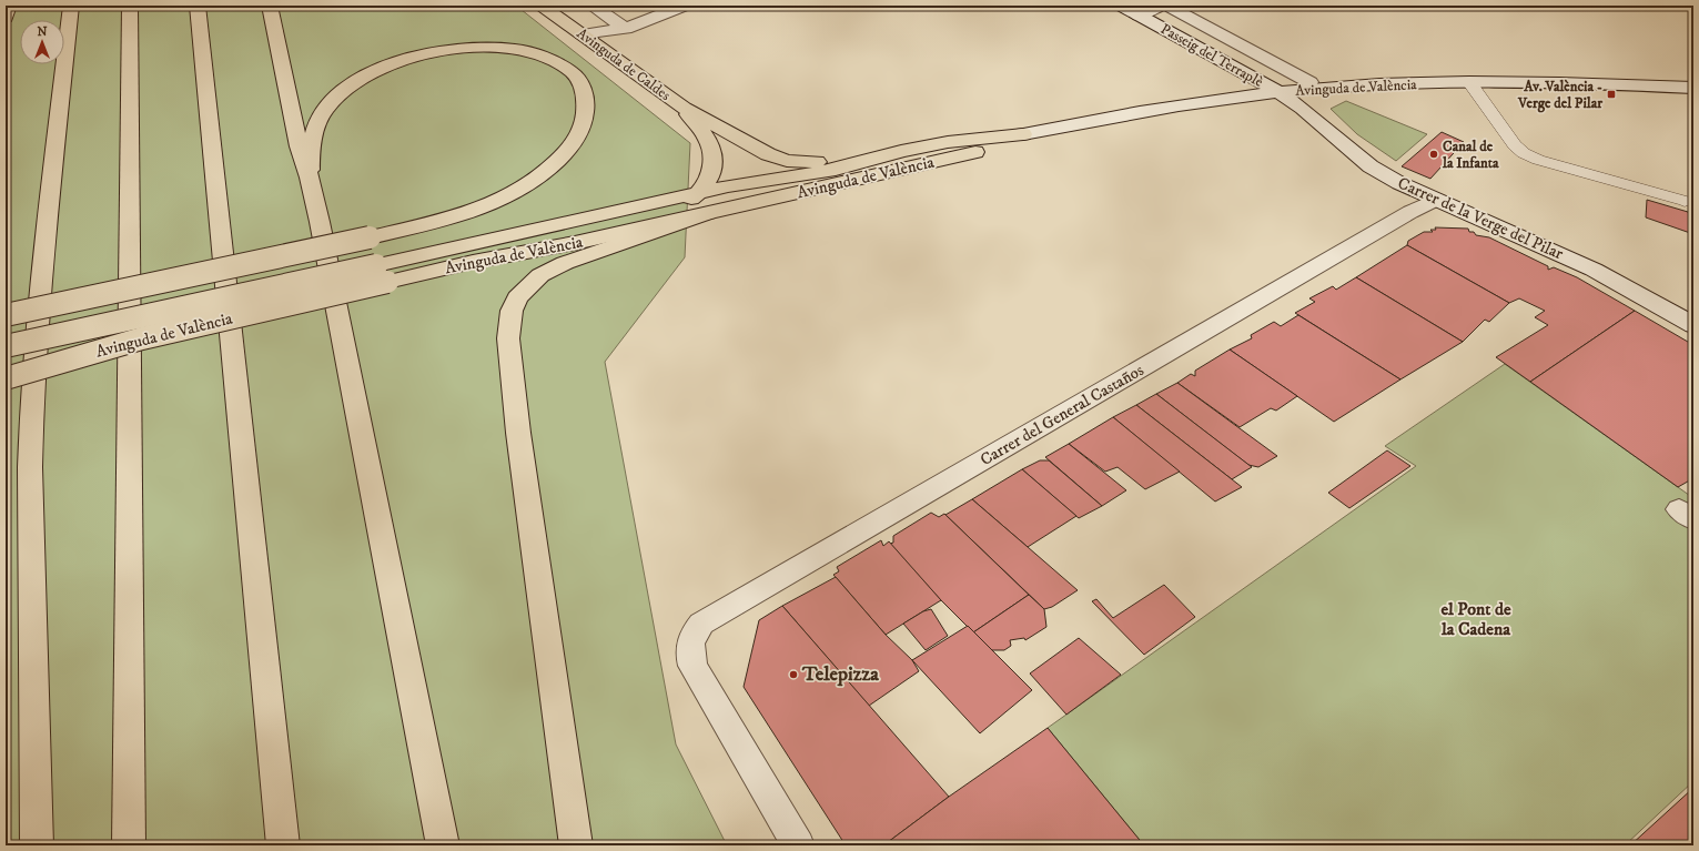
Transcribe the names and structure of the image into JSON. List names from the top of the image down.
{
  "streets": {
    "main road": ["Avinguda de Caldes", "Avinguda de València"],
    "street": ["Passeig del Terraplè", "Carrer de la Verge del Pilar", "Carrer del General Castaños"]
  },
  "crossings": [
    ["Passeig del Terraplè", "Avinguda de València"],
    ["Passeig del Terraplè", "Carrer de la Verge del Pilar"],
    ["Avinguda de Caldes", "Avinguda de València"],
    ["Avinguda de València", "Carrer de la Verge del Pilar"],
    ["Carrer de la Verge del Pilar", "Carrer del General Castaños"]
  ],
  "districts": ["el Pont de la Cadena"],
  "places": {
    "transit": ["Av. València - Verge del Pilar"],
    "other": ["Canal de la Infanta", "Telepizza"]
  },
  "north": "top"
}
